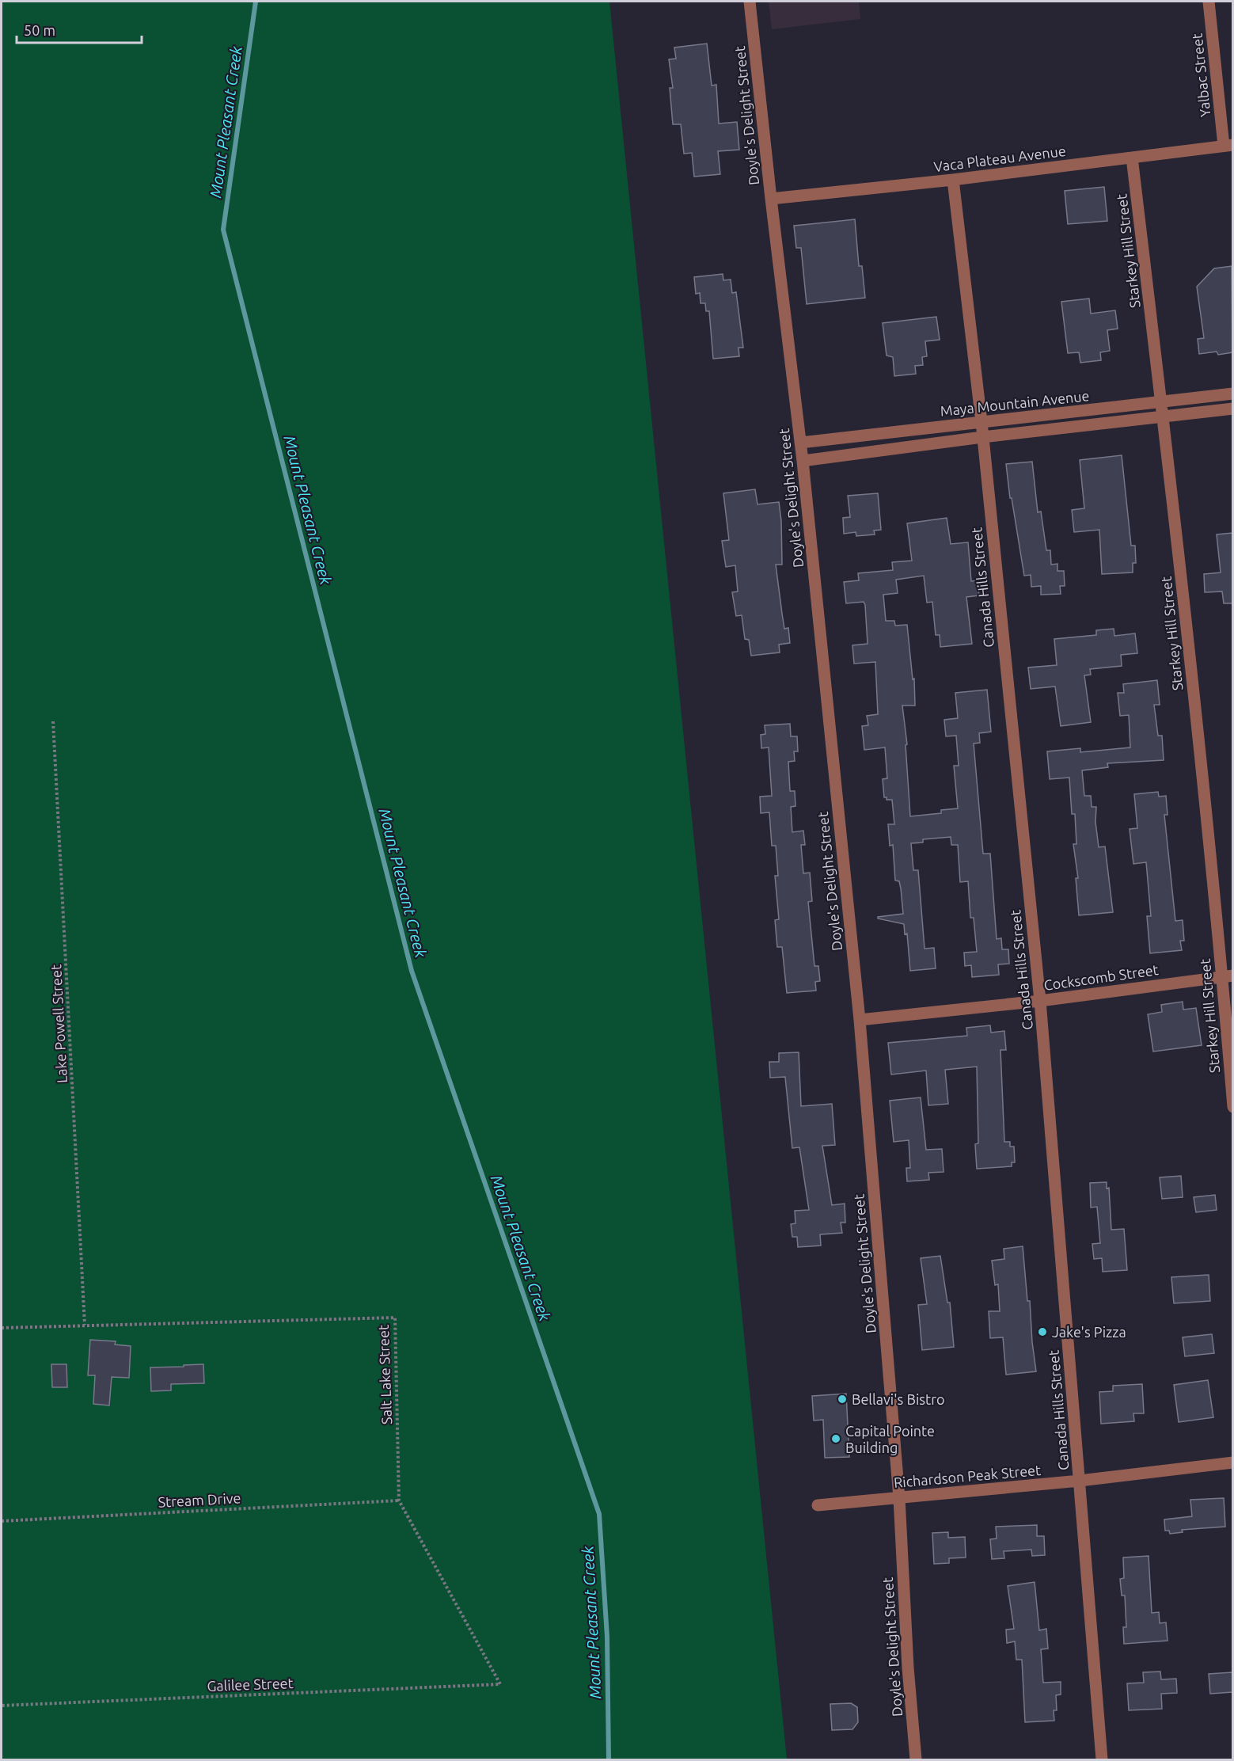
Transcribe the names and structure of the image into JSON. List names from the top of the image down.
{
  "streets": {
    "street": [
      "Yalbac Street",
      "Doyle's Delight Street",
      "Vaca Plateau Avenue",
      "Starkey Hill Street",
      "Maya Mountain Avenue",
      "Canada Hills Street",
      "Cockscomb Street",
      "Richardson Peak Street"
    ],
    "path": [
      "Lake Powell Street",
      "Salt Lake Street",
      "Stream Drive",
      "Galilee Street"
    ]
  },
  "crossings": [
    ["Yalbac Street", "Vaca Plateau Avenue"],
    ["Doyle's Delight Street", "Vaca Plateau Avenue"],
    ["Doyle's Delight Street", "Maya Mountain Avenue"],
    ["Doyle's Delight Street", "Cockscomb Street"],
    ["Doyle's Delight Street", "Richardson Peak Street"],
    ["Vaca Plateau Avenue", "Starkey Hill Street"],
    ["Vaca Plateau Avenue", "Canada Hills Street"],
    ["Starkey Hill Street", "Maya Mountain Avenue"],
    ["Starkey Hill Street", "Cockscomb Street"],
    ["Maya Mountain Avenue", "Canada Hills Street"],
    ["Canada Hills Street", "Cockscomb Street"],
    ["Canada Hills Street", "Richardson Peak Street"],
    ["Lake Powell Street", "Salt Lake Street"],
    ["Salt Lake Street", "Stream Drive"],
    ["Salt Lake Street", "Galilee Street"]
  ],
  "water": ["Mount Pleasant Creek"],
  "places": ["Jake's Pizza", "Bellavi's Bistro", "Capital Pointe Building"],
  "scale_bar": "50 m"
}
